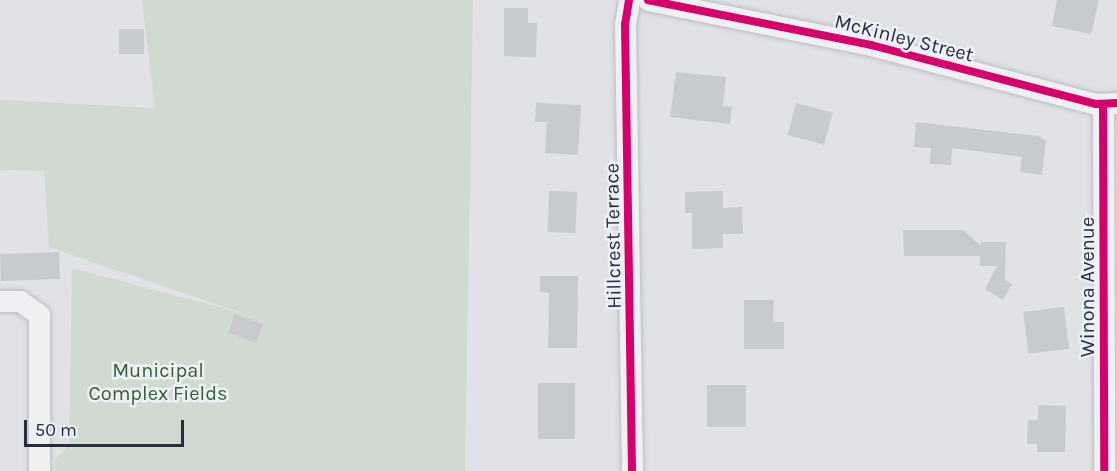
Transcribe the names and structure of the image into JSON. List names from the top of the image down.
{
  "streets": {
    "street": ["McKinley Street", "Hillcrest Terrace", "Winona Avenue"]
  },
  "crossings": [
    ["McKinley Street", "Winona Avenue"]
  ],
  "parks": ["Municipal Complex Fields"],
  "scale_bar": "50 m"
}
